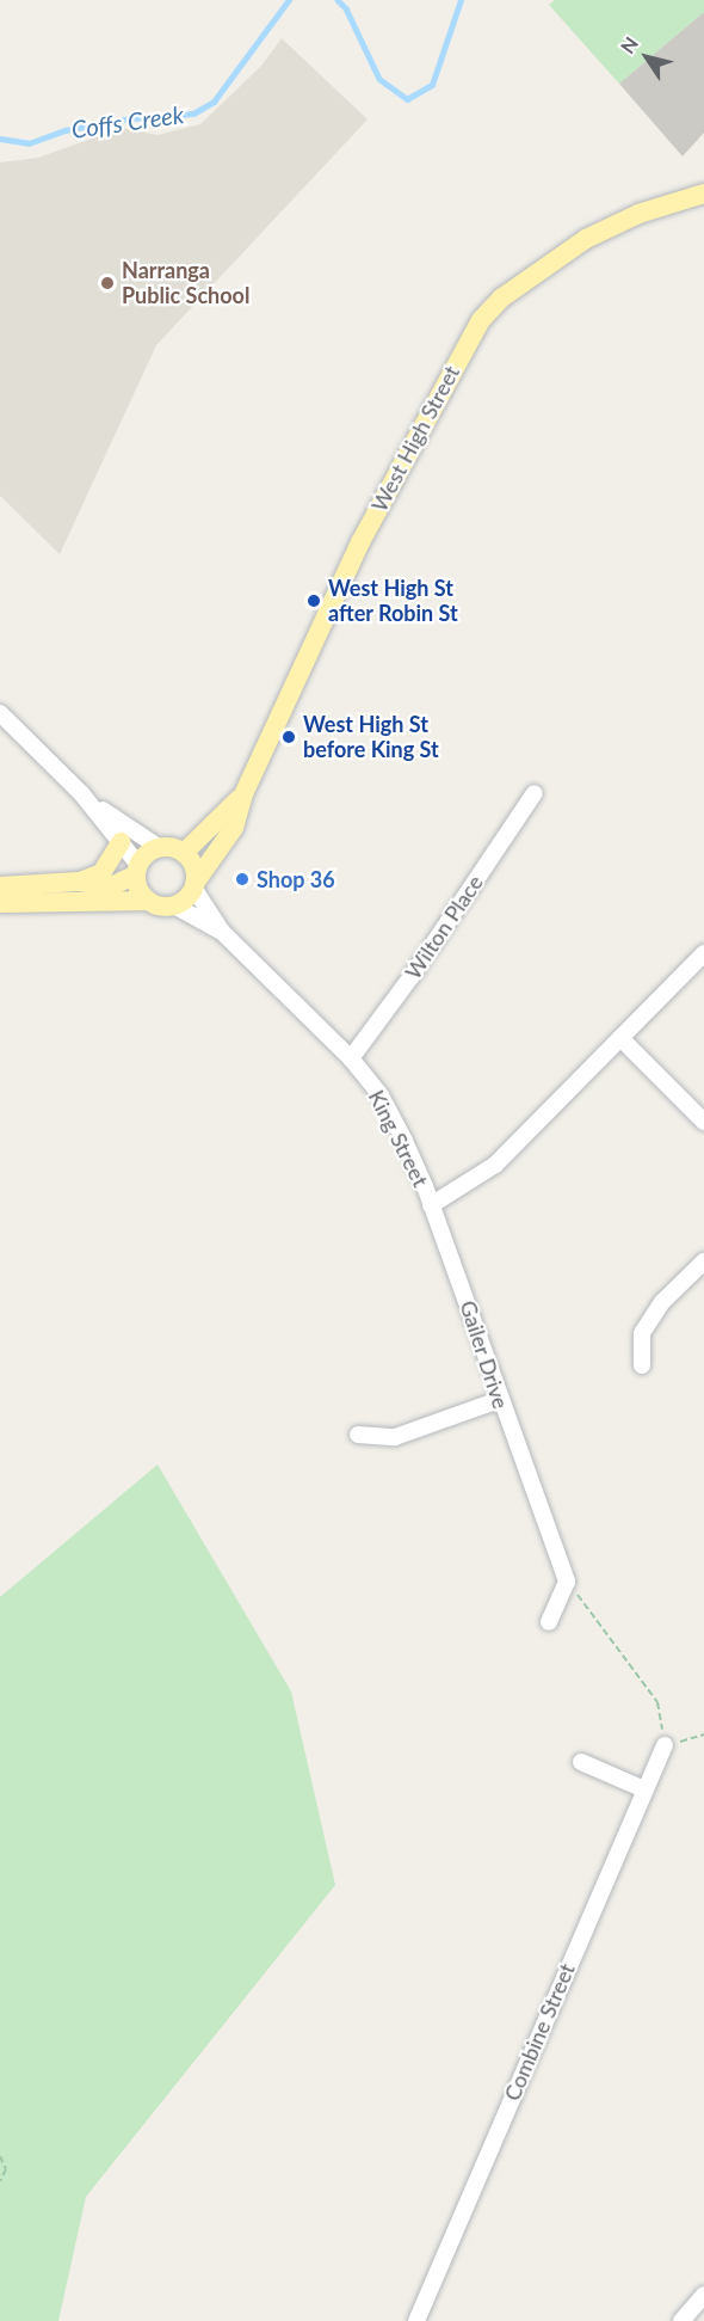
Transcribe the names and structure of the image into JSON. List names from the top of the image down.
{
  "streets": {
    "main road": ["West High Street"],
    "street": [
      "Wilton Place",
      "King Street",
      "Gailer Drive",
      "Combine Street"
    ]
  },
  "crossings": [
    ["West High Street", "King Street"],
    ["Wilton Place", "King Street"],
    ["King Street", "Gailer Drive"]
  ],
  "water": ["Coffs Creek"],
  "places": [
    "Narranga Public School",
    "West High St after Robin St",
    "West High St before King St",
    "Shop 36"
  ],
  "north": "top left"
}
